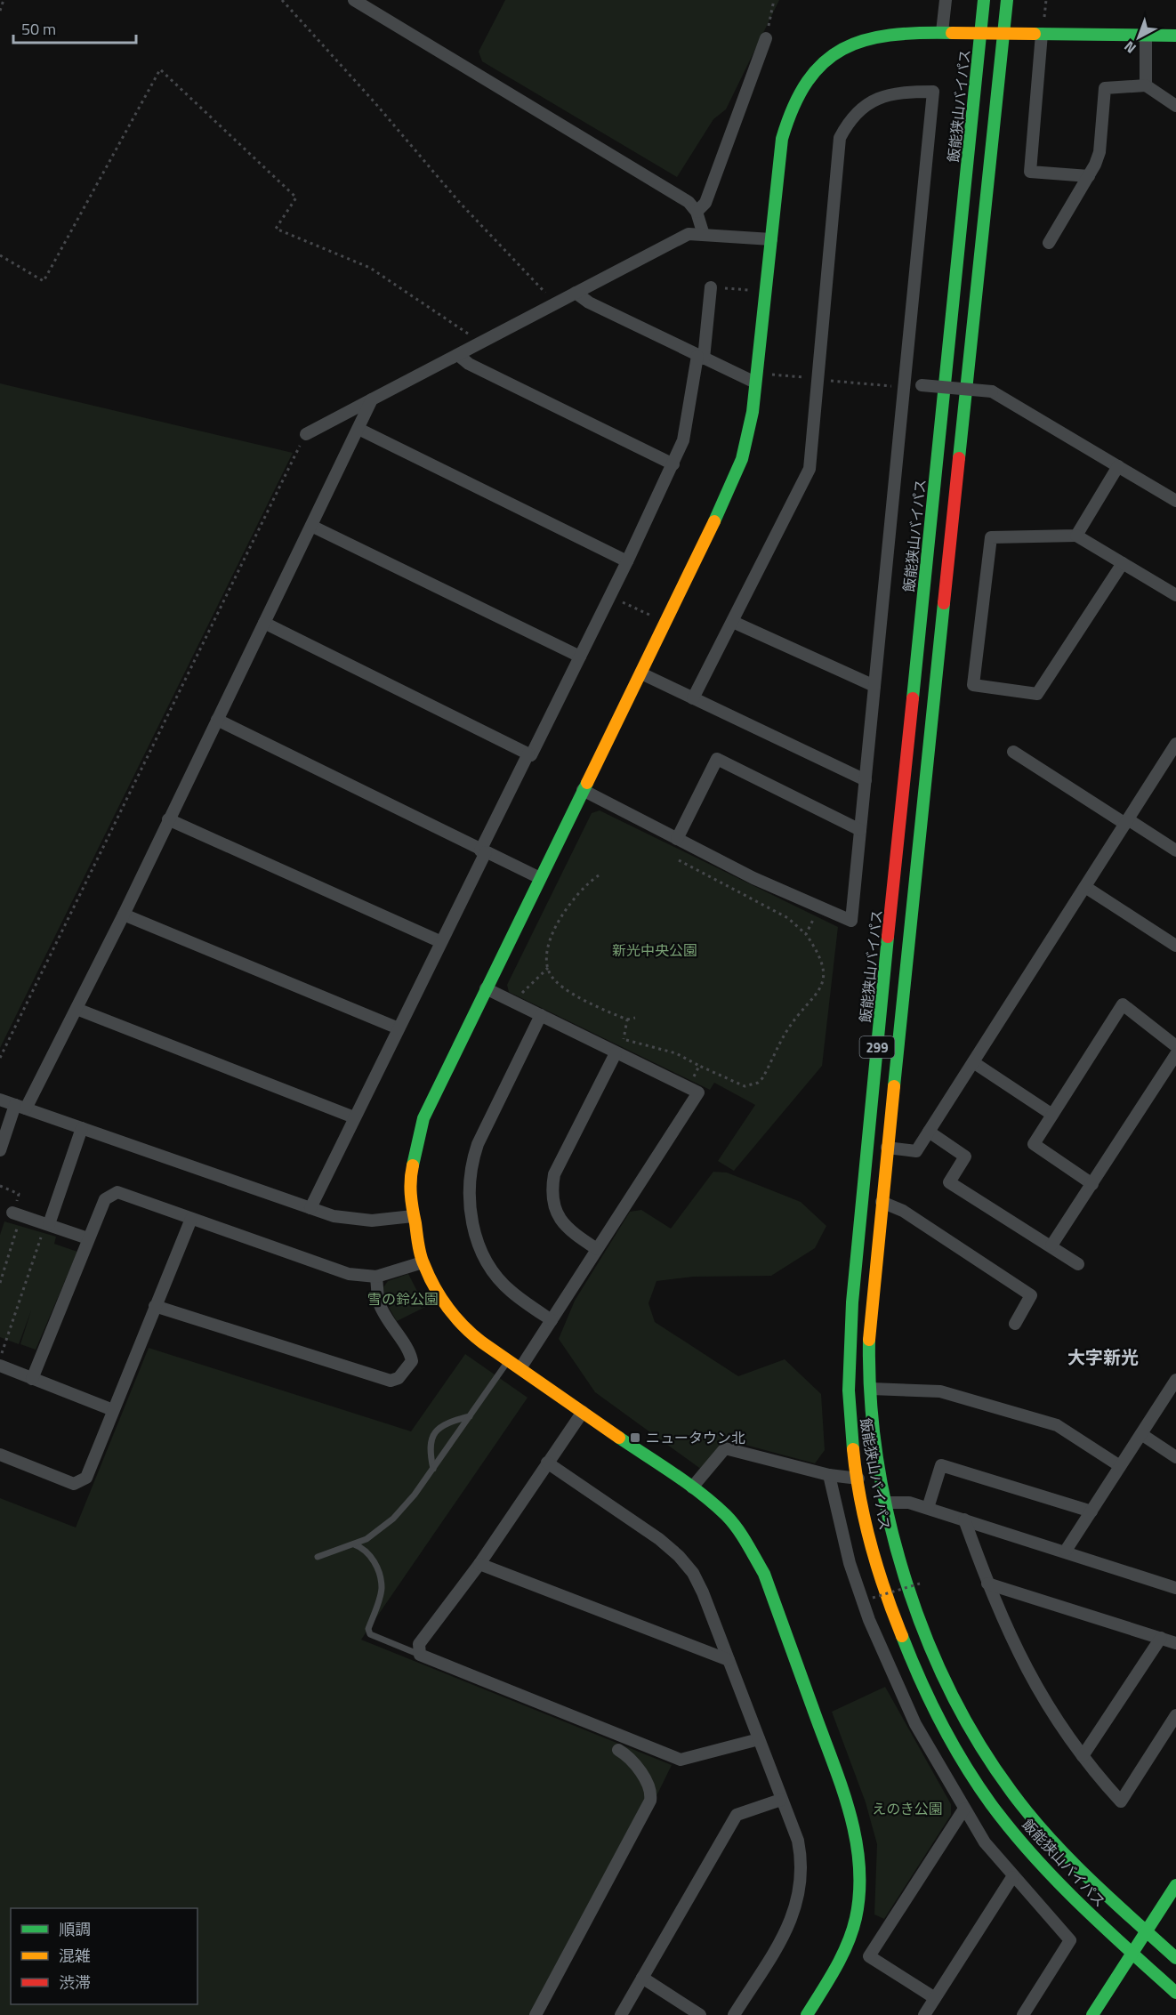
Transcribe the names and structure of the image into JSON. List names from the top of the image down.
{
  "streets": {
    "main road": ["飯能狭山バイパス", "299"]
  },
  "districts": ["大字新光"],
  "parks": ["新光中央公園", "雪の鈴公園", "えのき公園"],
  "places": {
    "transit": ["ニュータウン北"]
  },
  "legend": ["順調", "混雑", "渋滞"],
  "scale_bar": "50 m",
  "north": "bottom left"
}
